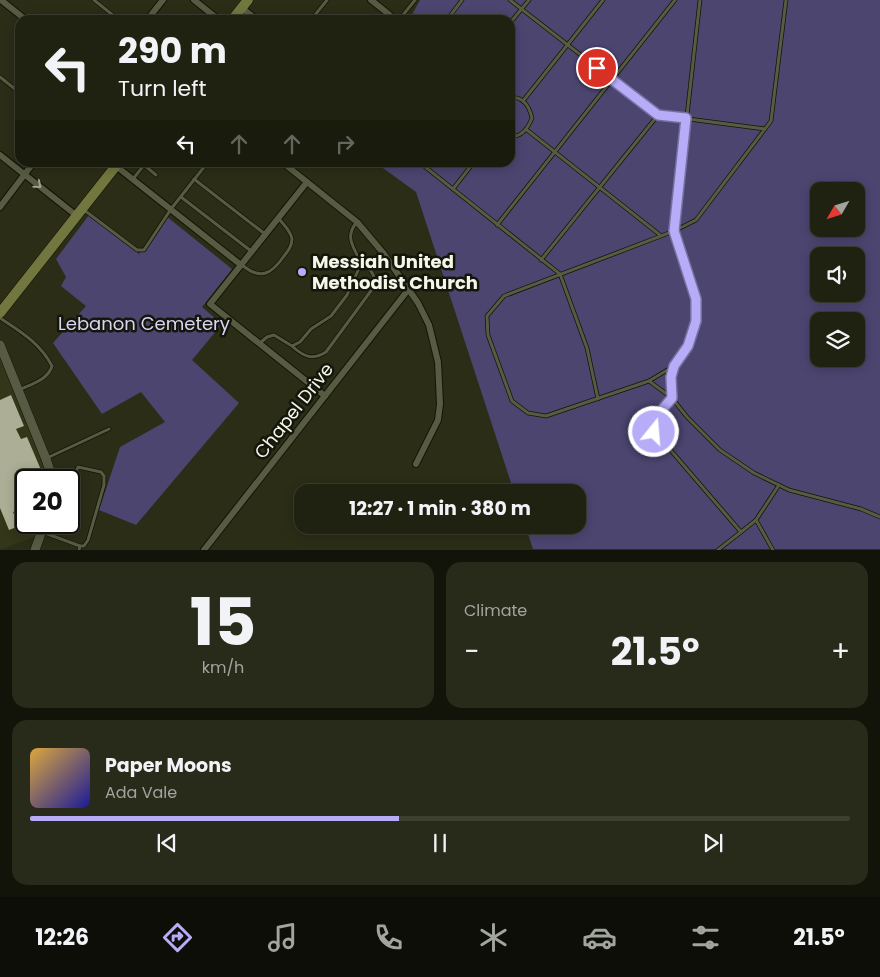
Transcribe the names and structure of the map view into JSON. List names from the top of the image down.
{
  "streets": {
    "street": ["Chapel Drive"]
  },
  "parks": ["Lebanon Cemetery"],
  "places": ["Messiah United Methodist Church"],
  "north": "bottom left",
  "page": {
    "turn": ["290 m", "Turn left"],
    "limit": "20",
    "trip": "12:27 · 1 min · 380 m",
    "tile": [
      ["15", "km/h"],
      "Climate"
    ],
    "heat": ["−", "21.5°", "+"],
    "song": ["Paper Moons", "Ada Vale"],
    "tabs": ["12:26", "21.5°"]
  }
}
